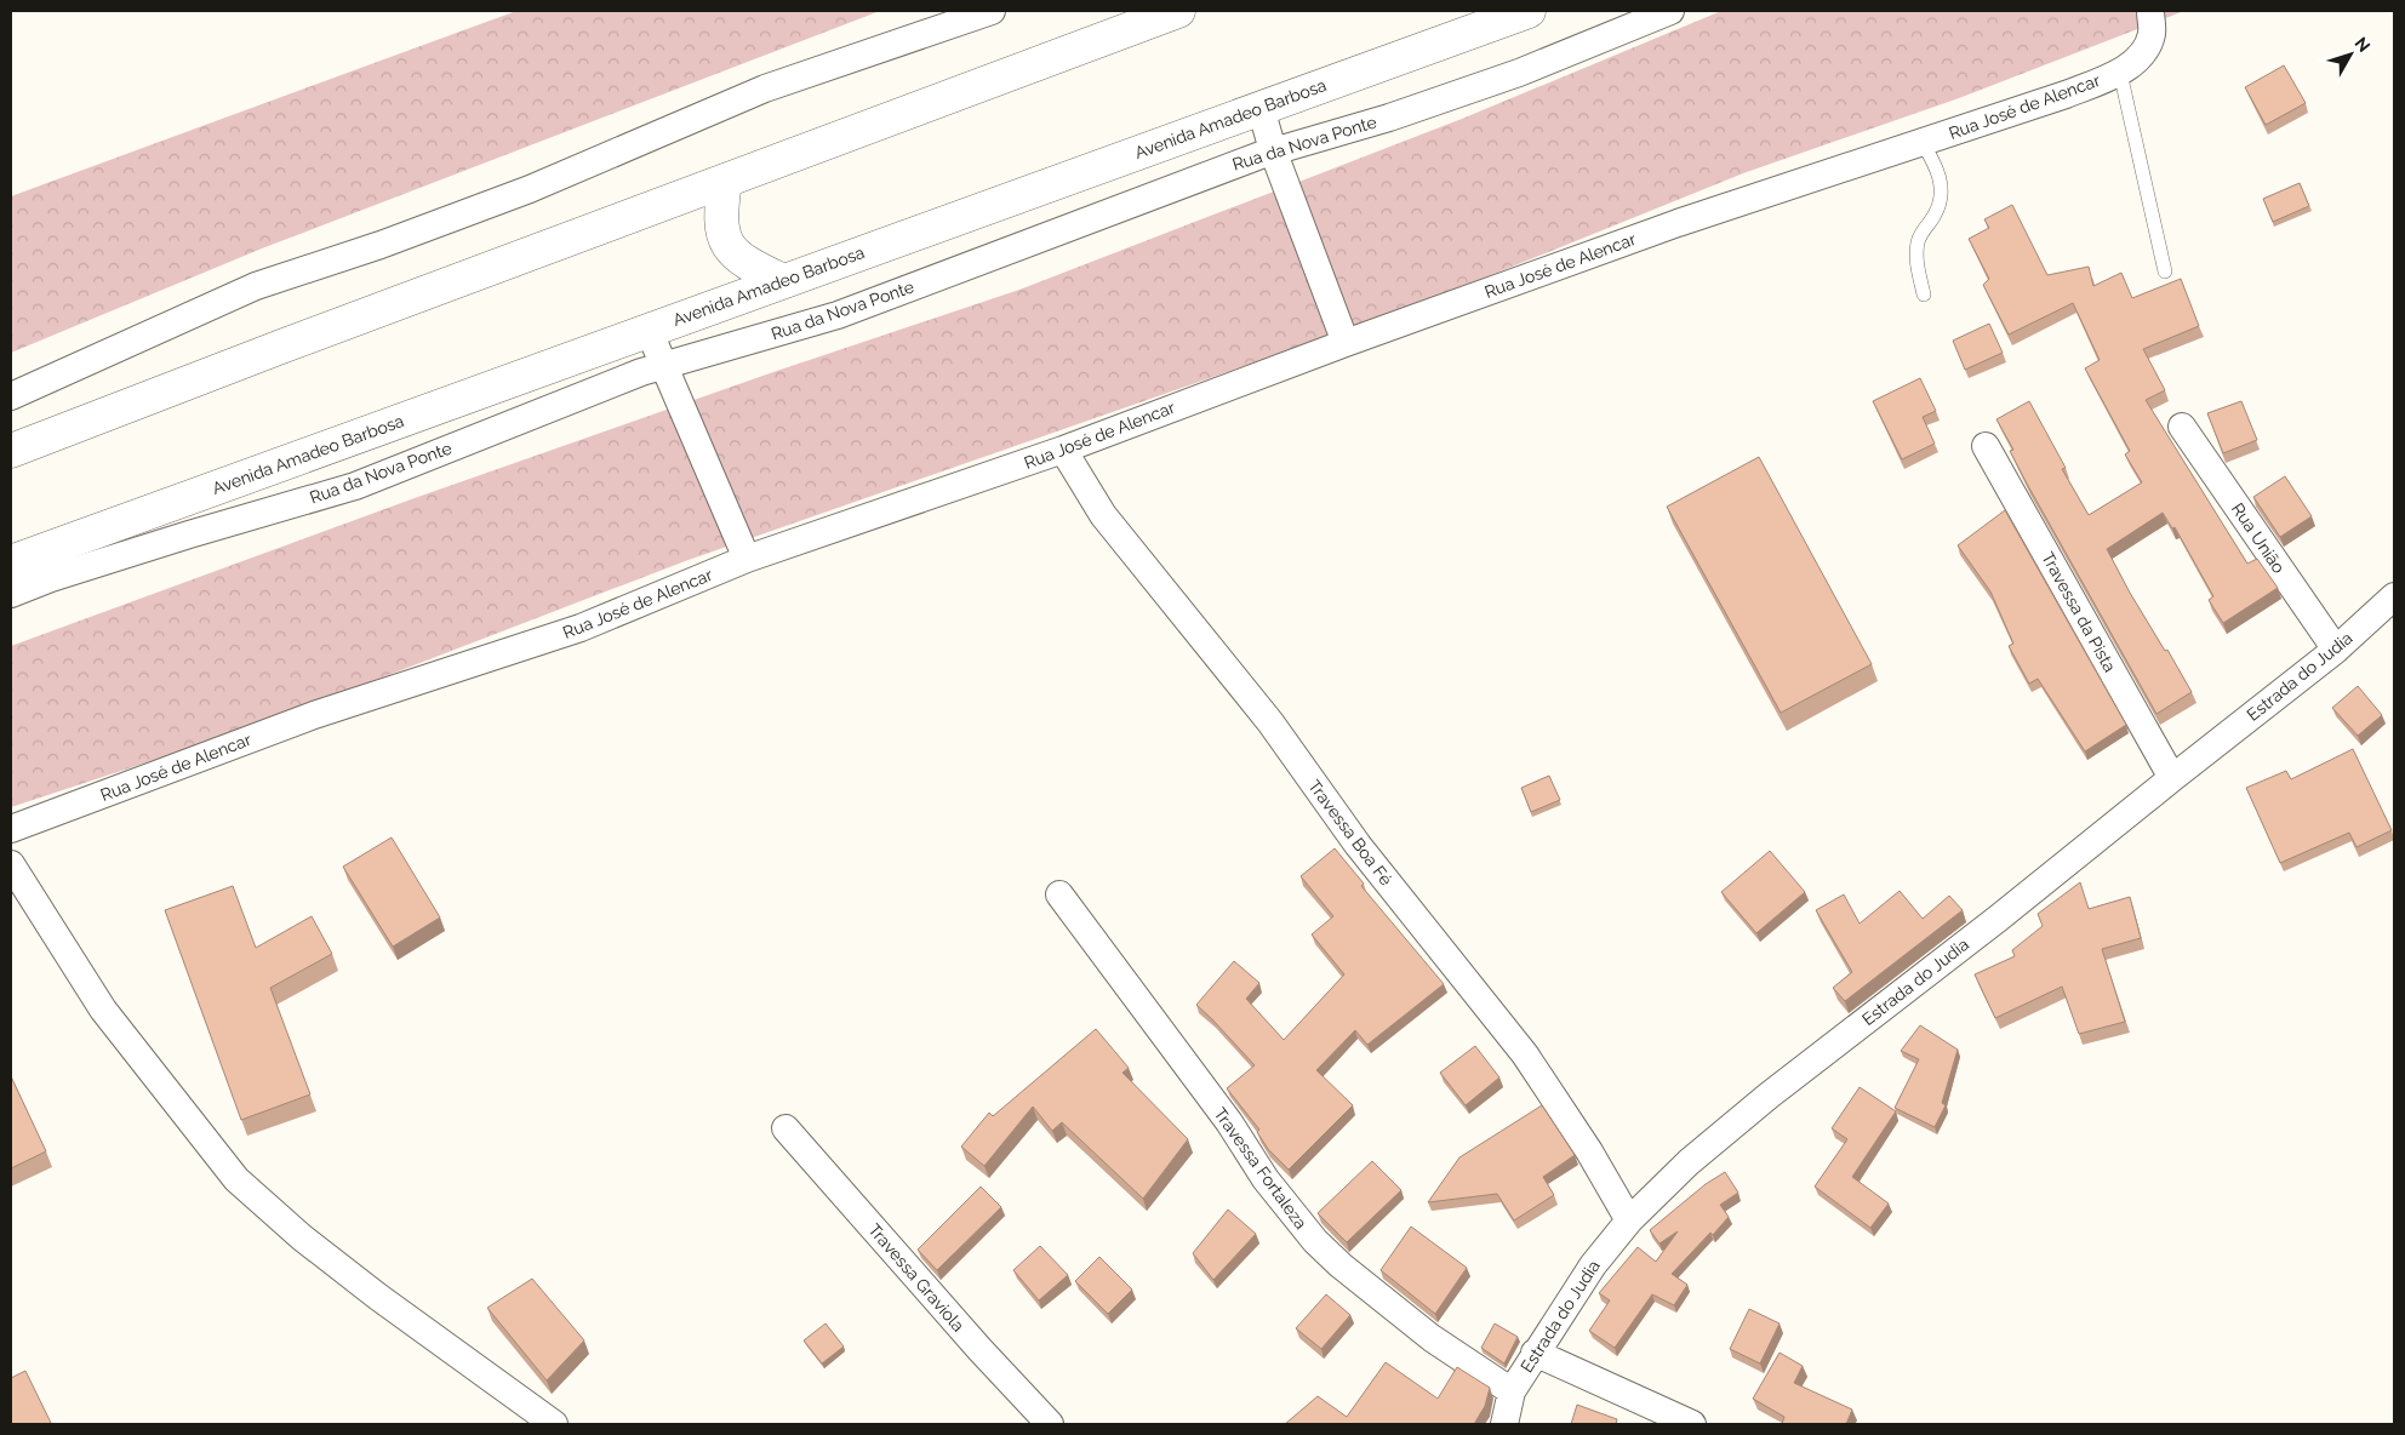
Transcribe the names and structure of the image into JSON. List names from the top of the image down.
{
  "streets": {
    "main road": ["Avenida Amadeo Barbosa"],
    "street": [
      "Rua José de Alencar",
      "Rua da Nova Ponte",
      "Rua União",
      "Travessa da Pista",
      "Estrada do Judia",
      "Travessa Boa Fé",
      "Travessa Fortaleza",
      "Travessa Graviola"
    ]
  },
  "crossings": [
    ["Rua José de Alencar", "Travessa Boa Fé"],
    ["Rua União", "Estrada do Judia"],
    ["Travessa da Pista", "Estrada do Judia"],
    ["Estrada do Judia", "Travessa Boa Fé"],
    ["Estrada do Judia", "Travessa Fortaleza"]
  ],
  "north": "top right"
}
